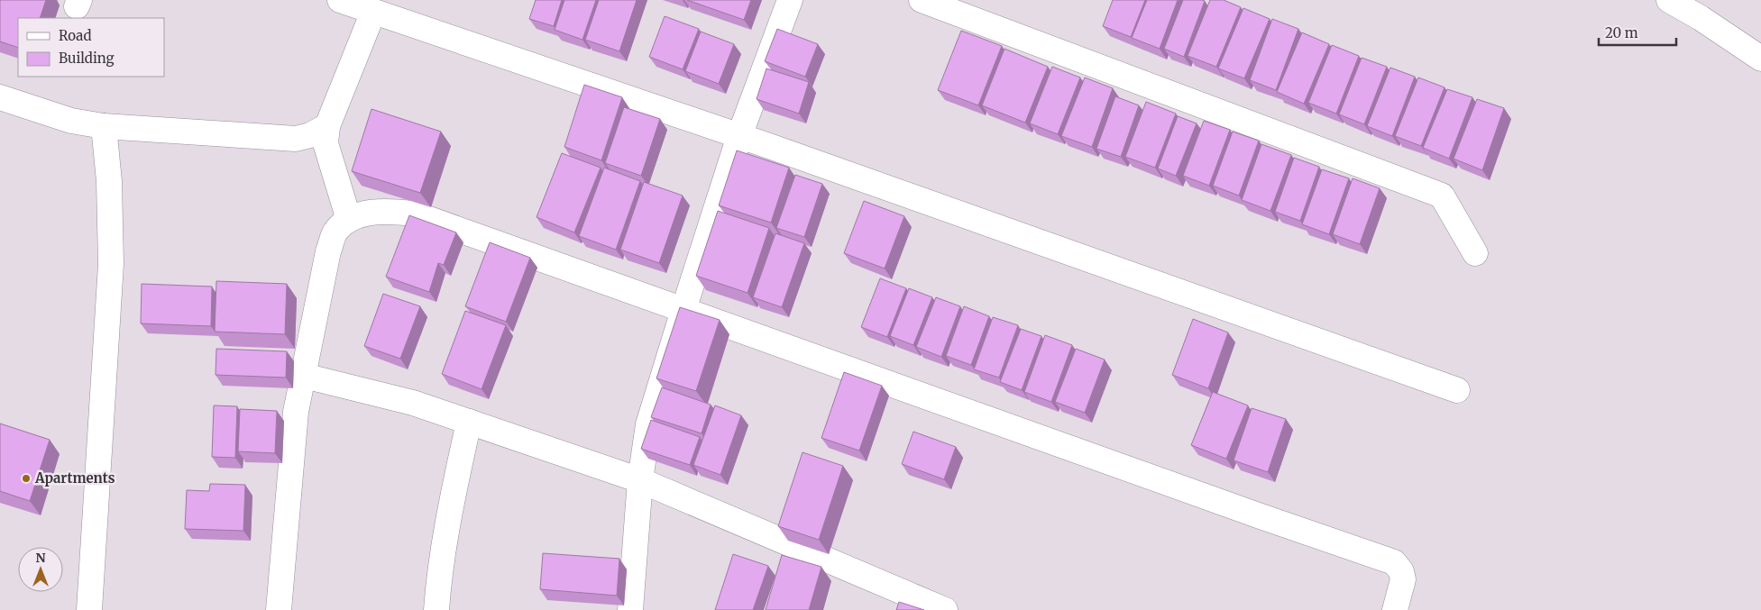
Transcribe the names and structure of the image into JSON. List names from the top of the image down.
{
  "places": ["Apartments"],
  "legend": ["Road", "Building"],
  "scale_bar": "20 m",
  "north": "top"
}
